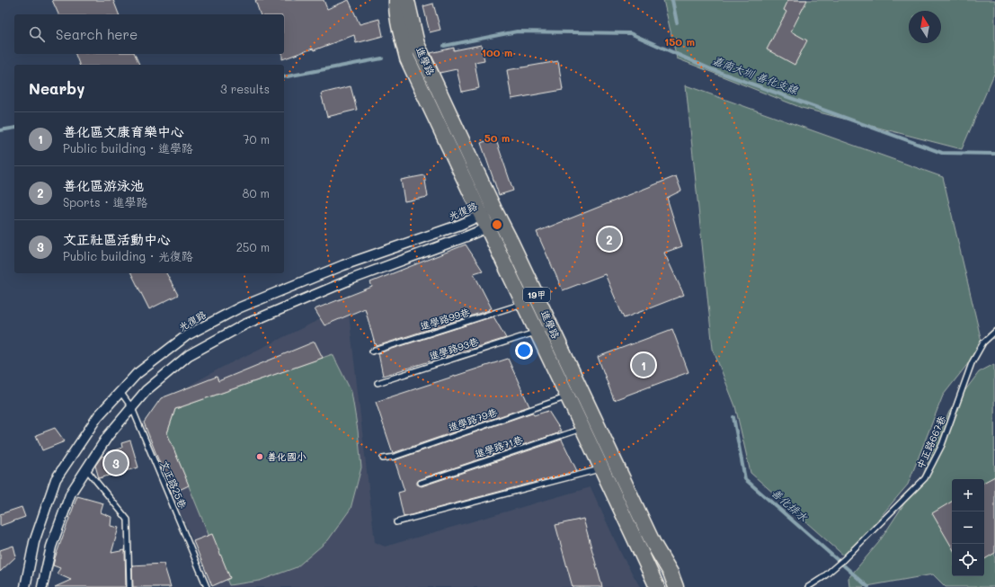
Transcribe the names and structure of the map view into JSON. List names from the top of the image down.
{
  "streets": {
    "main road": ["進學路", "19甲"],
    "street": ["光復路"],
    "lane": [
      "進學路99巷",
      "進學路93巷",
      "進學路79巷",
      "中正路667巷",
      "進學路71巷",
      "文正路25巷"
    ]
  },
  "crossings": [
    ["進學路", "光復路"],
    ["進學路", "進學路99巷"],
    ["進學路", "進學路93巷"],
    ["進學路", "進學路79巷"],
    ["進學路", "進學路71巷"],
    ["光復路", "文正路25巷"]
  ],
  "water": ["嘉南大圳 善化支線", "善化排水"],
  "places": ["善化國小"],
  "north": "top",
  "page": {
    "search": "Search here",
    "heading": ["Nearby", "3 results"],
    "list": [
      {
        "mark": "1",
        "name": "善化區文康育樂中心",
        "note": "Public building · 進學路",
        "value": "70 m"
      },
      {
        "mark": "2",
        "name": "善化區游泳池",
        "note": "Sports · 進學路",
        "value": "80 m"
      },
      {
        "mark": "3",
        "name": "文正社區活動中心",
        "note": "Public building · 光復路",
        "value": "250 m"
      }
    ],
    "pins": ["2", "1", "3"],
    "map_buttons": ["+", "−"]
  },
  "rings": ["150 m", "100 m", "50 m"]
}
